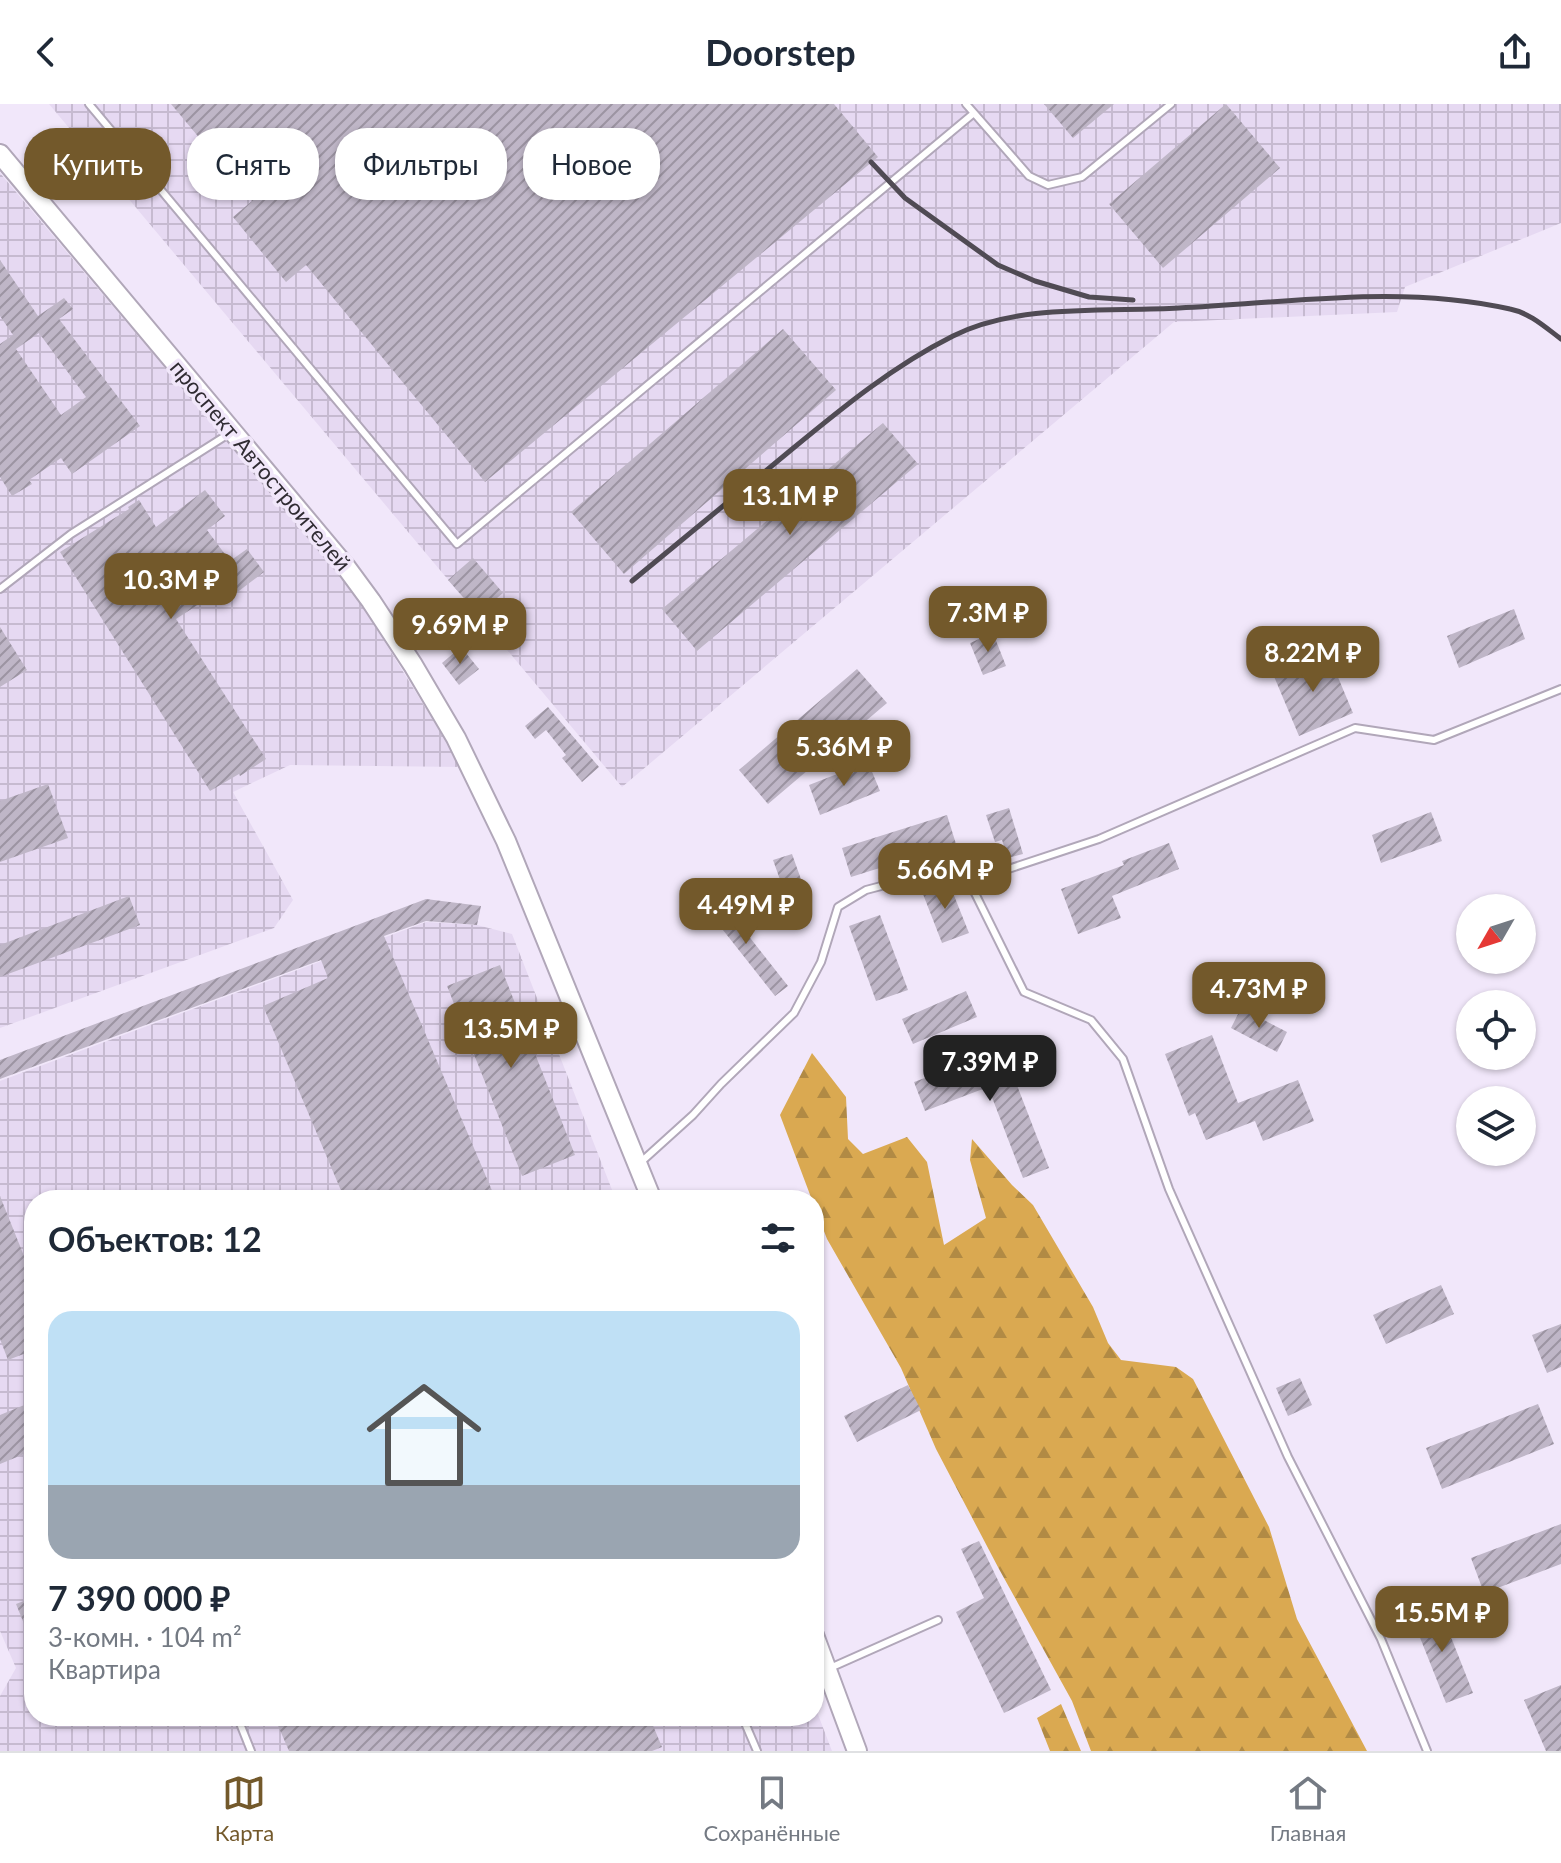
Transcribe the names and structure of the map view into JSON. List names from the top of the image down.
{
  "streets": {
    "main road": ["проспект Автостроителей"]
  },
  "north": "bottom left",
  "page": {
    "header": "Doorstep",
    "chip": [
      "Купить",
      "Снять",
      "Фильтры",
      "Новое"
    ],
    "price": [
      "13.1M ₽",
      "10.3M ₽",
      "7.3M ₽",
      "9.69M ₽",
      "8.22M ₽",
      "5.36M ₽",
      "5.66M ₽",
      "4.49M ₽",
      "4.73M ₽",
      "13.5M ₽",
      "7.39M ₽",
      "15.5M ₽"
    ],
    "heading": "Объектов: 12",
    "list": [
      {
        "name": "7 390 000 ₽",
        "note": "3-комн. · 104 m² · Квартира"
      }
    ],
    "tabs": ["Карта", "Сохранённые", "Главная"]
  }
}
